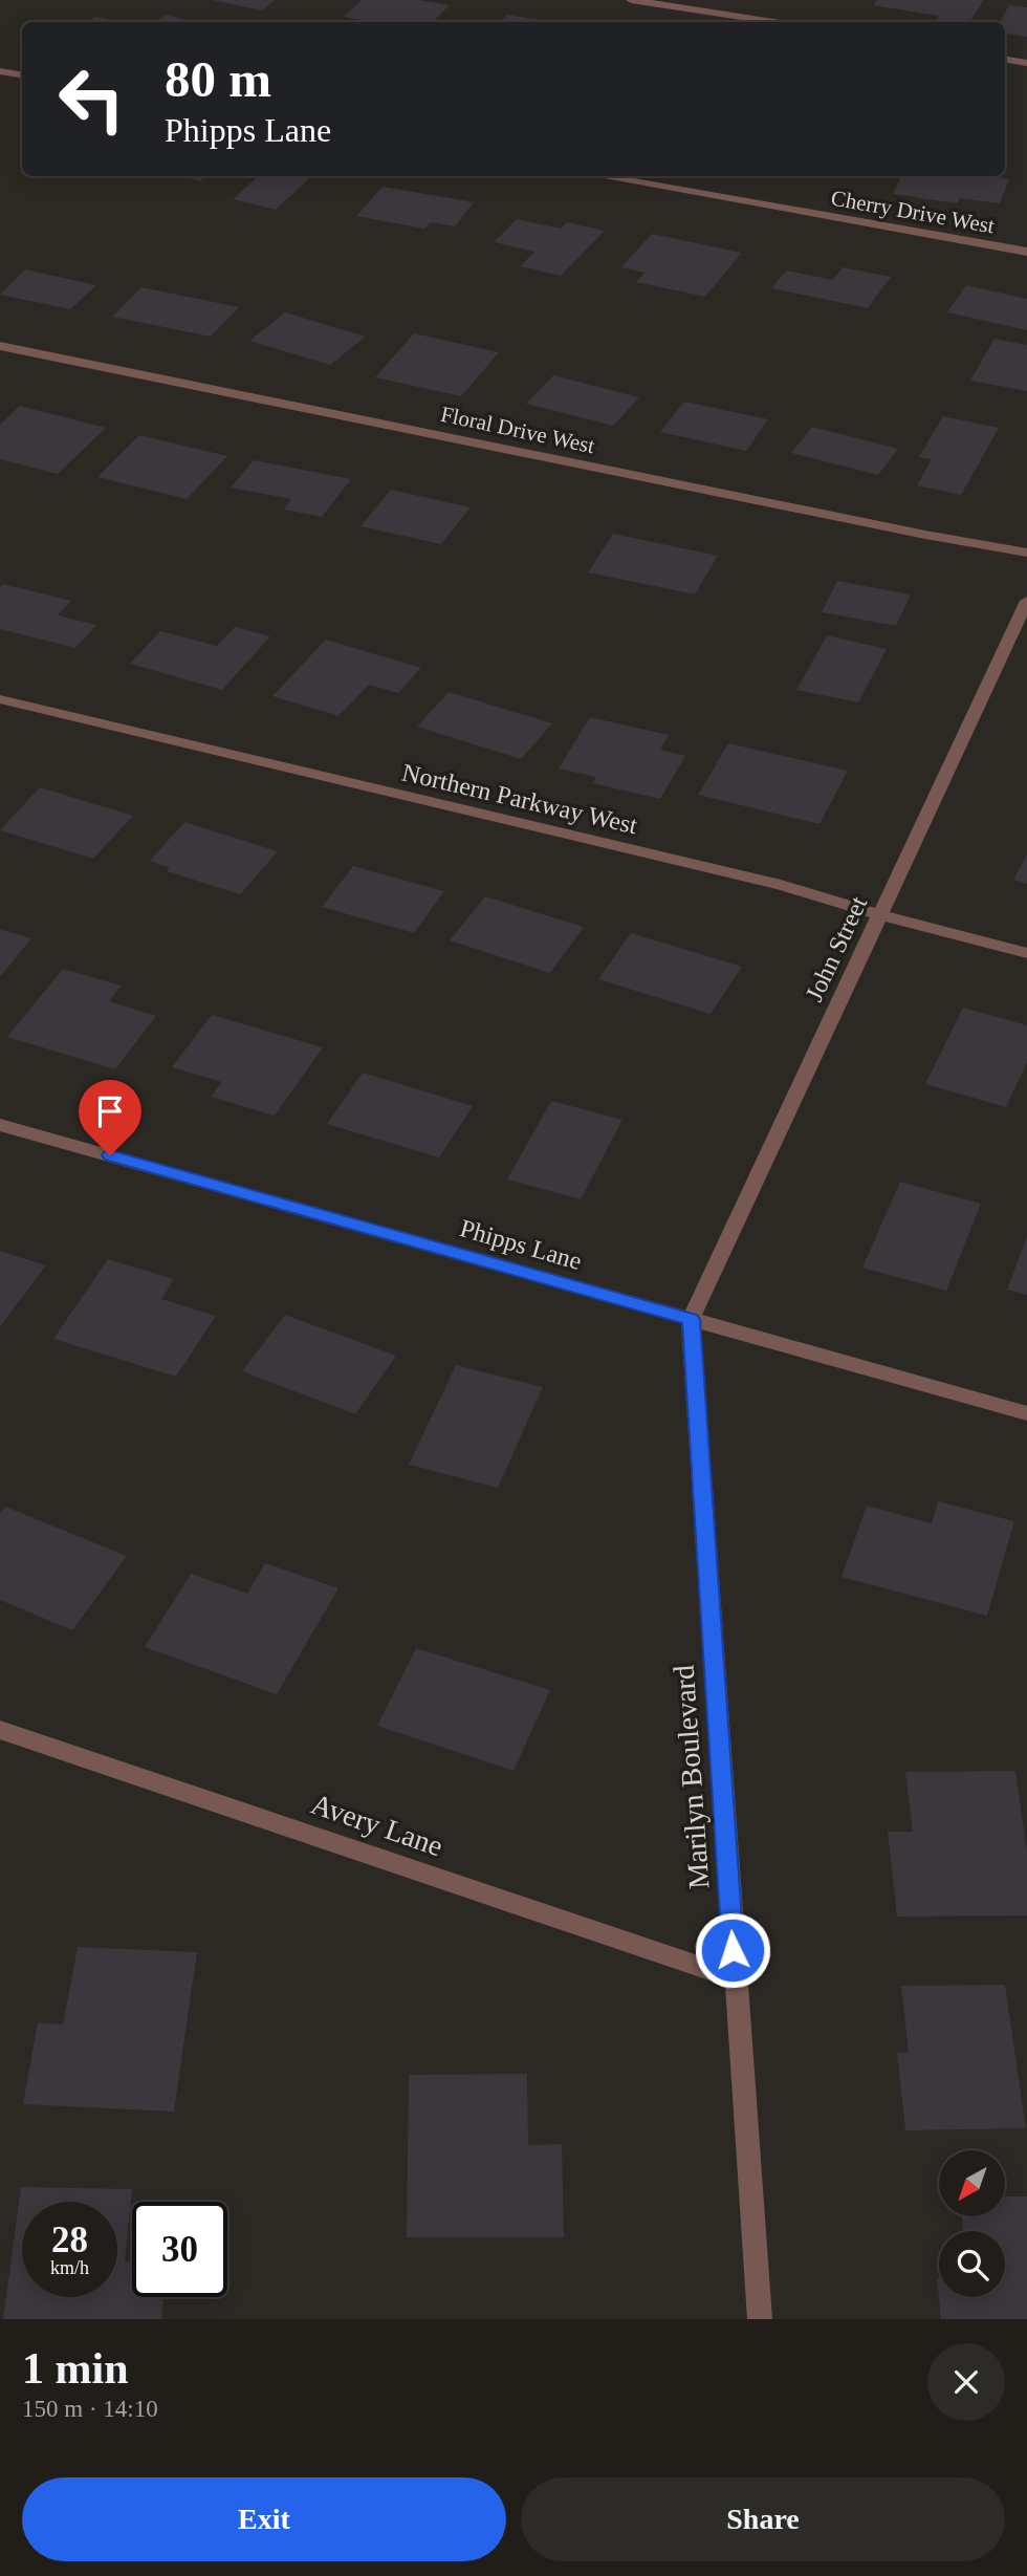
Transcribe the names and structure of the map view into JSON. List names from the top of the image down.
{
  "streets": {
    "street": [
      "Cherry Drive West",
      "Floral Drive West",
      "Northern Parkway West",
      "John Street",
      "Phipps Lane",
      "Marilyn Boulevard",
      "Avery Lane"
    ]
  },
  "crossings": [
    ["Northern Parkway West", "John Street"],
    ["John Street", "Phipps Lane"],
    ["John Street", "Marilyn Boulevard"],
    ["Phipps Lane", "Marilyn Boulevard"],
    ["Marilyn Boulevard", "Avery Lane"]
  ],
  "north": "bottom left",
  "page": {
    "turn": ["80 m", "Phipps Lane"],
    "speed": "28 km/h",
    "limit": "30",
    "heading": ["1 min", "150 m · 14:10"],
    "buttons": ["Exit", "Share"]
  }
}
